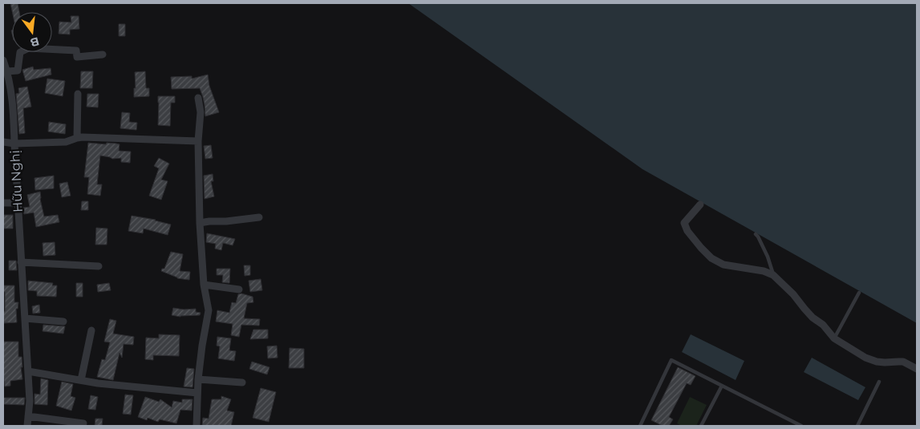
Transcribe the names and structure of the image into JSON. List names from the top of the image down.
{
  "streets": {
    "street": ["Hữu Nghị"]
  },
  "north": "bottom"
}
